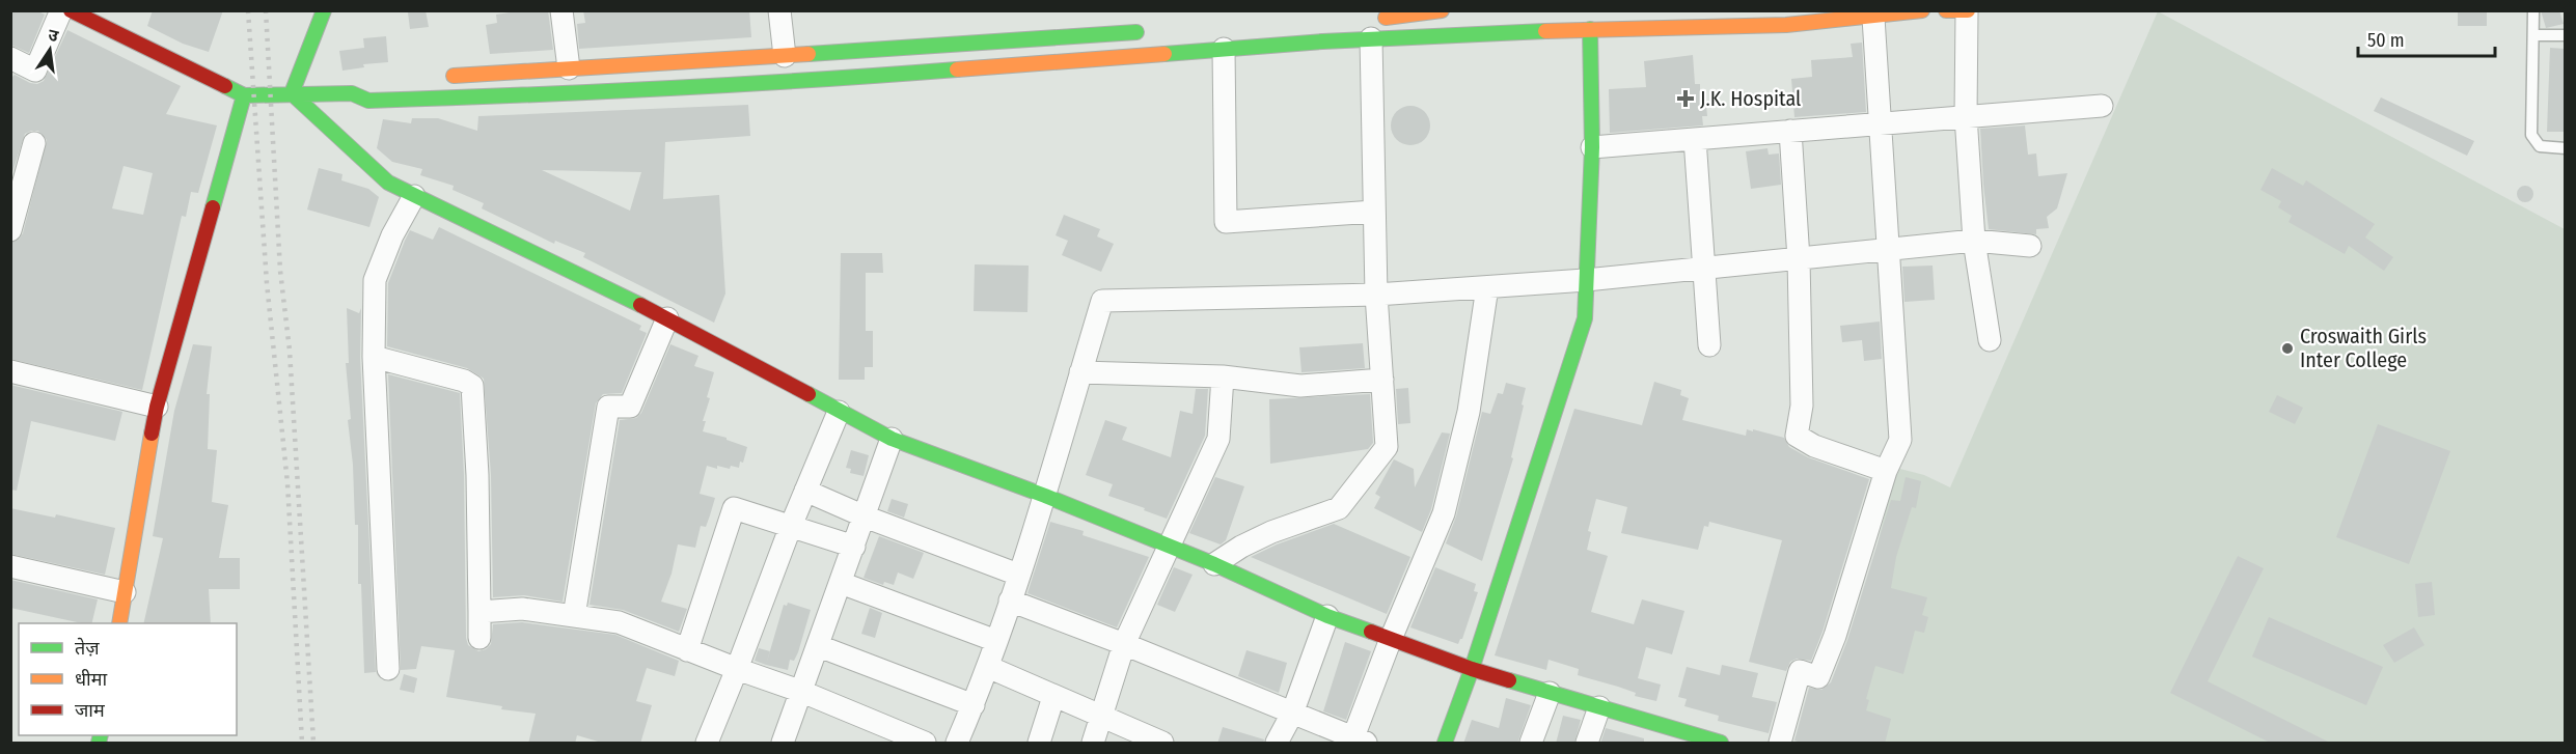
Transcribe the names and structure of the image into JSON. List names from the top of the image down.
{
  "places": {
    "health": ["J.K. Hospital"],
    "other": ["Croswaith Girls Inter College"]
  },
  "legend": ["तेज़", "धीमा", "जाम"],
  "scale_bar": "50 m",
  "north": "top"
}
